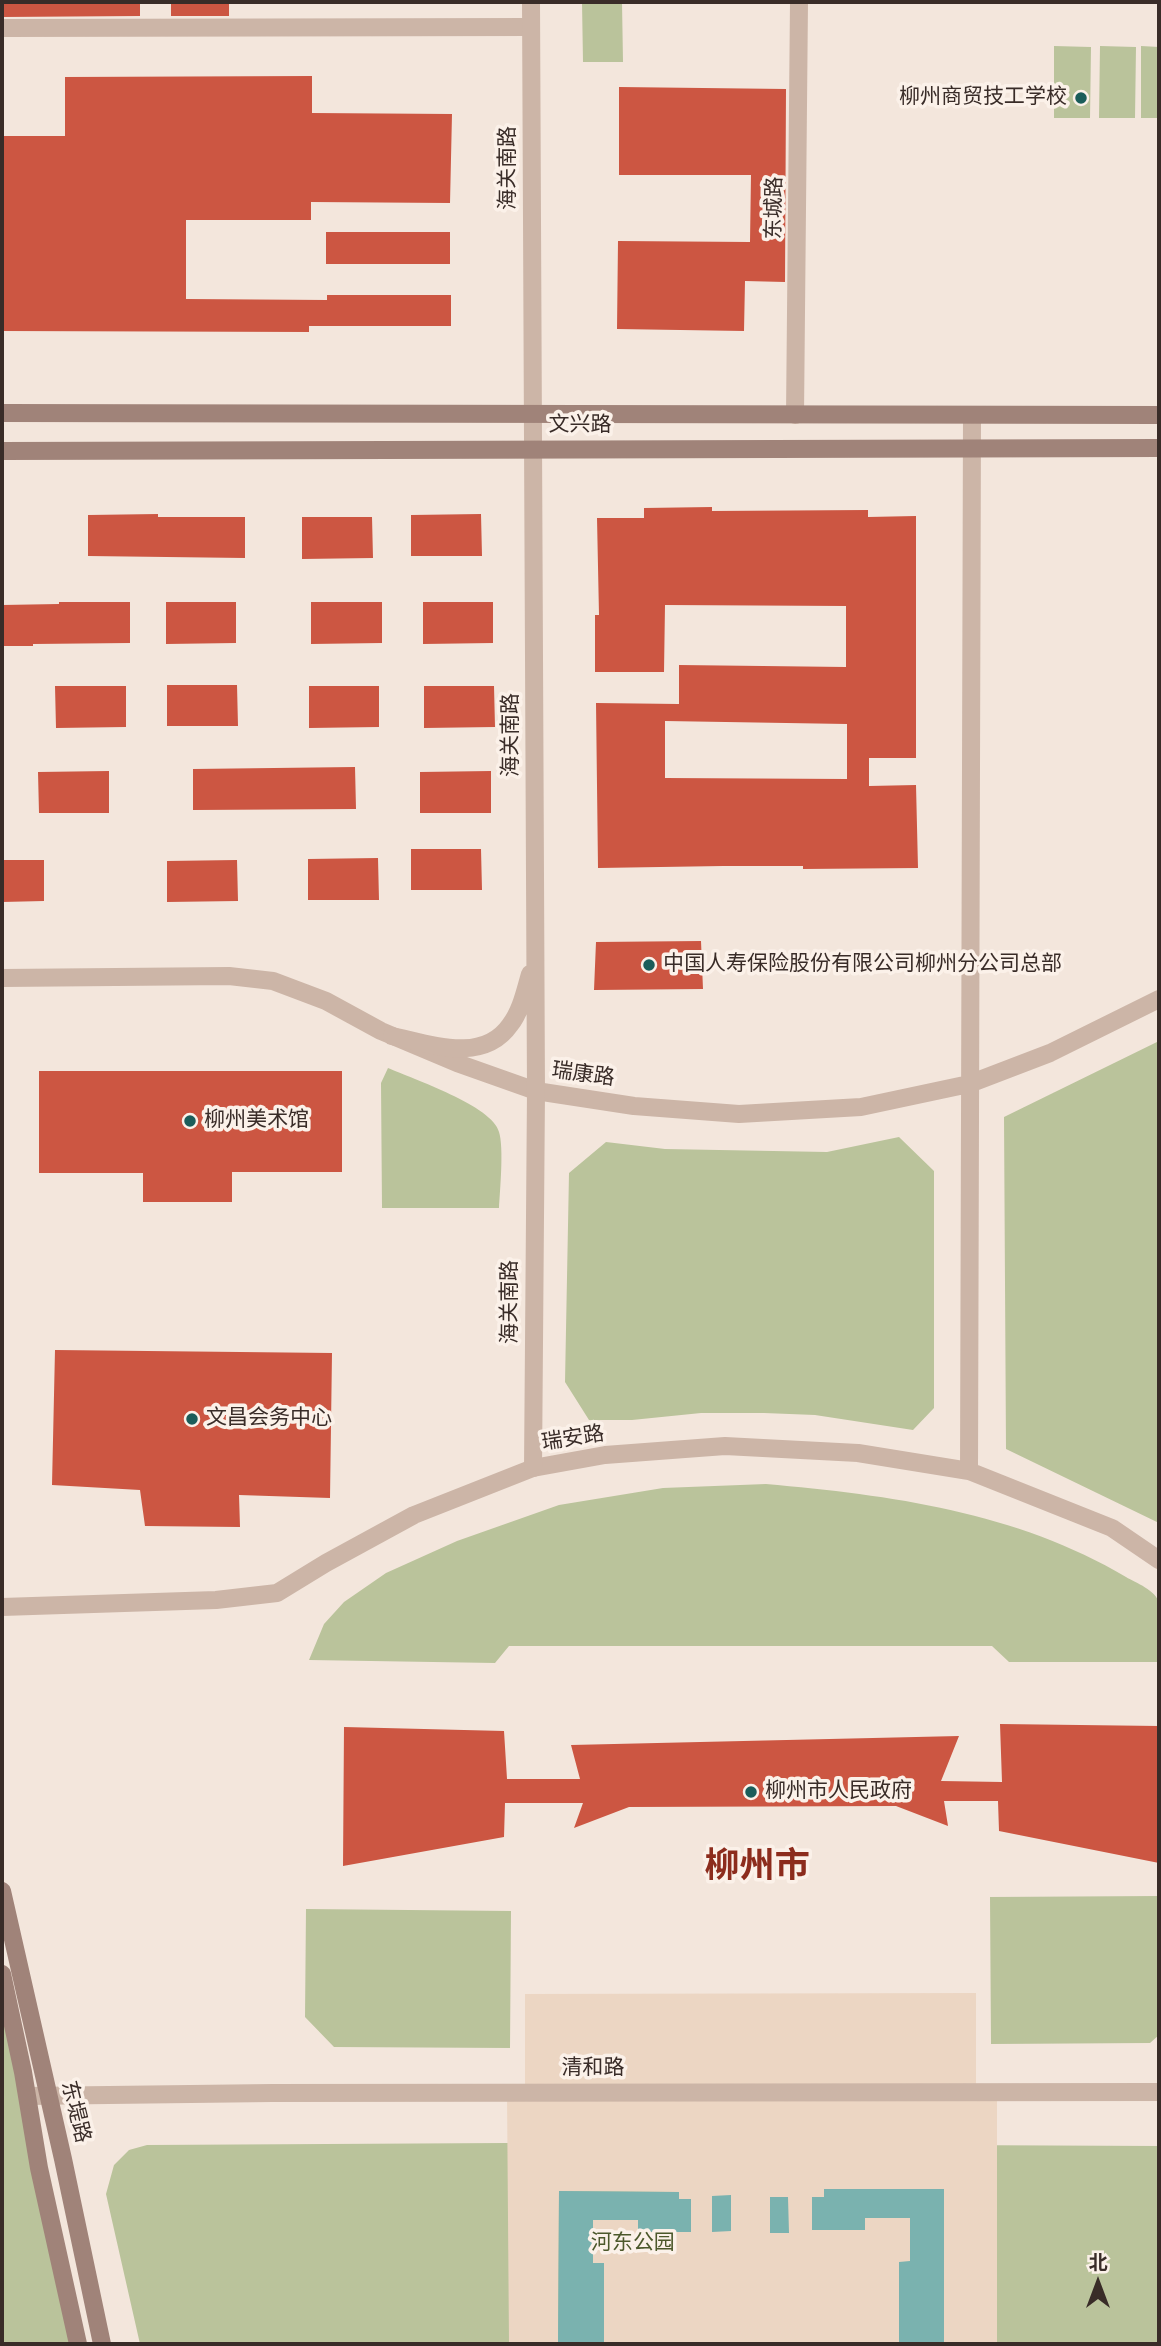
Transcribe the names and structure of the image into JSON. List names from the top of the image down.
{
  "streets": {
    "main road": ["文兴路", "东堤路"],
    "street": [
      "海关南路",
      "东城路",
      "瑞康路",
      "瑞安路",
      "清和路"
    ]
  },
  "crossings": [
    ["海关南路", "文兴路"],
    ["海关南路", "瑞康路"],
    ["海关南路", "瑞安路"],
    ["东城路", "文兴路"],
    ["清和路", "东堤路"]
  ],
  "districts": ["柳州市"],
  "parks": ["河东公园"],
  "places": [
    "柳州商贸技工学校",
    "中国人寿保险股份有限公司柳州分公司总部",
    "柳州美术馆",
    "文昌会务中心",
    "柳州市人民政府"
  ],
  "north": "top"
}
